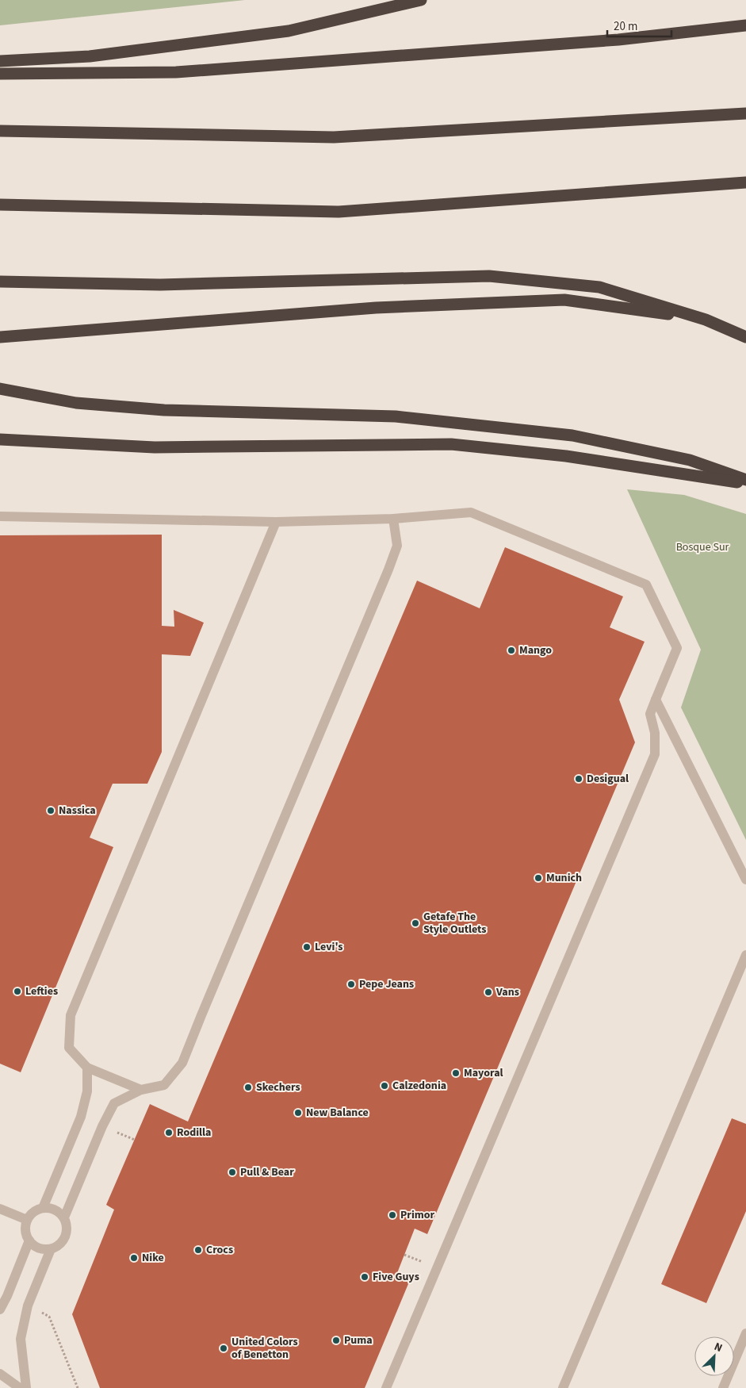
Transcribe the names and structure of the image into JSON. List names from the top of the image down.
{
  "parks": ["Bosque Sur"],
  "places": [
    "Mango",
    "Desigual",
    "Nassica",
    "Munich",
    "Getafe The Style Outlets",
    "Levi's",
    "Pepe Jeans",
    "Lefties",
    "Vans",
    "Mayoral",
    "Calzedonia",
    "Skechers",
    "New Balance",
    "Rodilla",
    "Pull & Bear",
    "Primor",
    "Crocs",
    "Nike",
    "Five Guys",
    "Puma",
    "United Colors of Benetton"
  ],
  "scale_bar": "20 m",
  "north": "top right"
}
